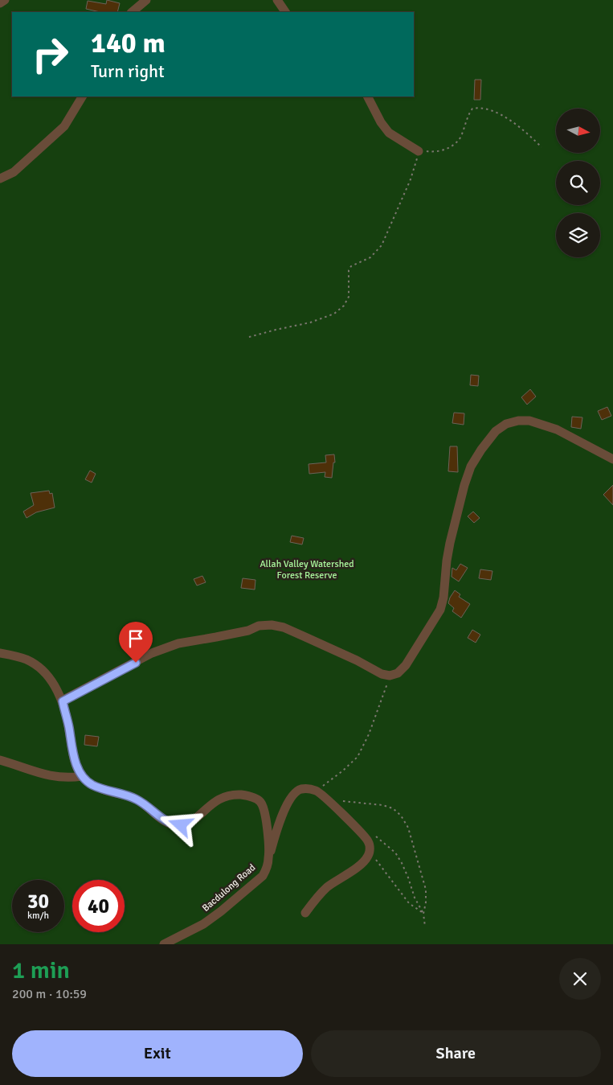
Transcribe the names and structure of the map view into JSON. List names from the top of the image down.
{
  "streets": {
    "street": ["Bacdulong Road"]
  },
  "parks": ["Allah Valley Watershed Forest Reserve"],
  "north": "right",
  "page": {
    "turn": ["140 m", "Turn right"],
    "speed": "30 km/h",
    "limit": "40",
    "heading": ["1 min", "200 m · 10:59"],
    "buttons": ["Exit", "Share"]
  }
}
